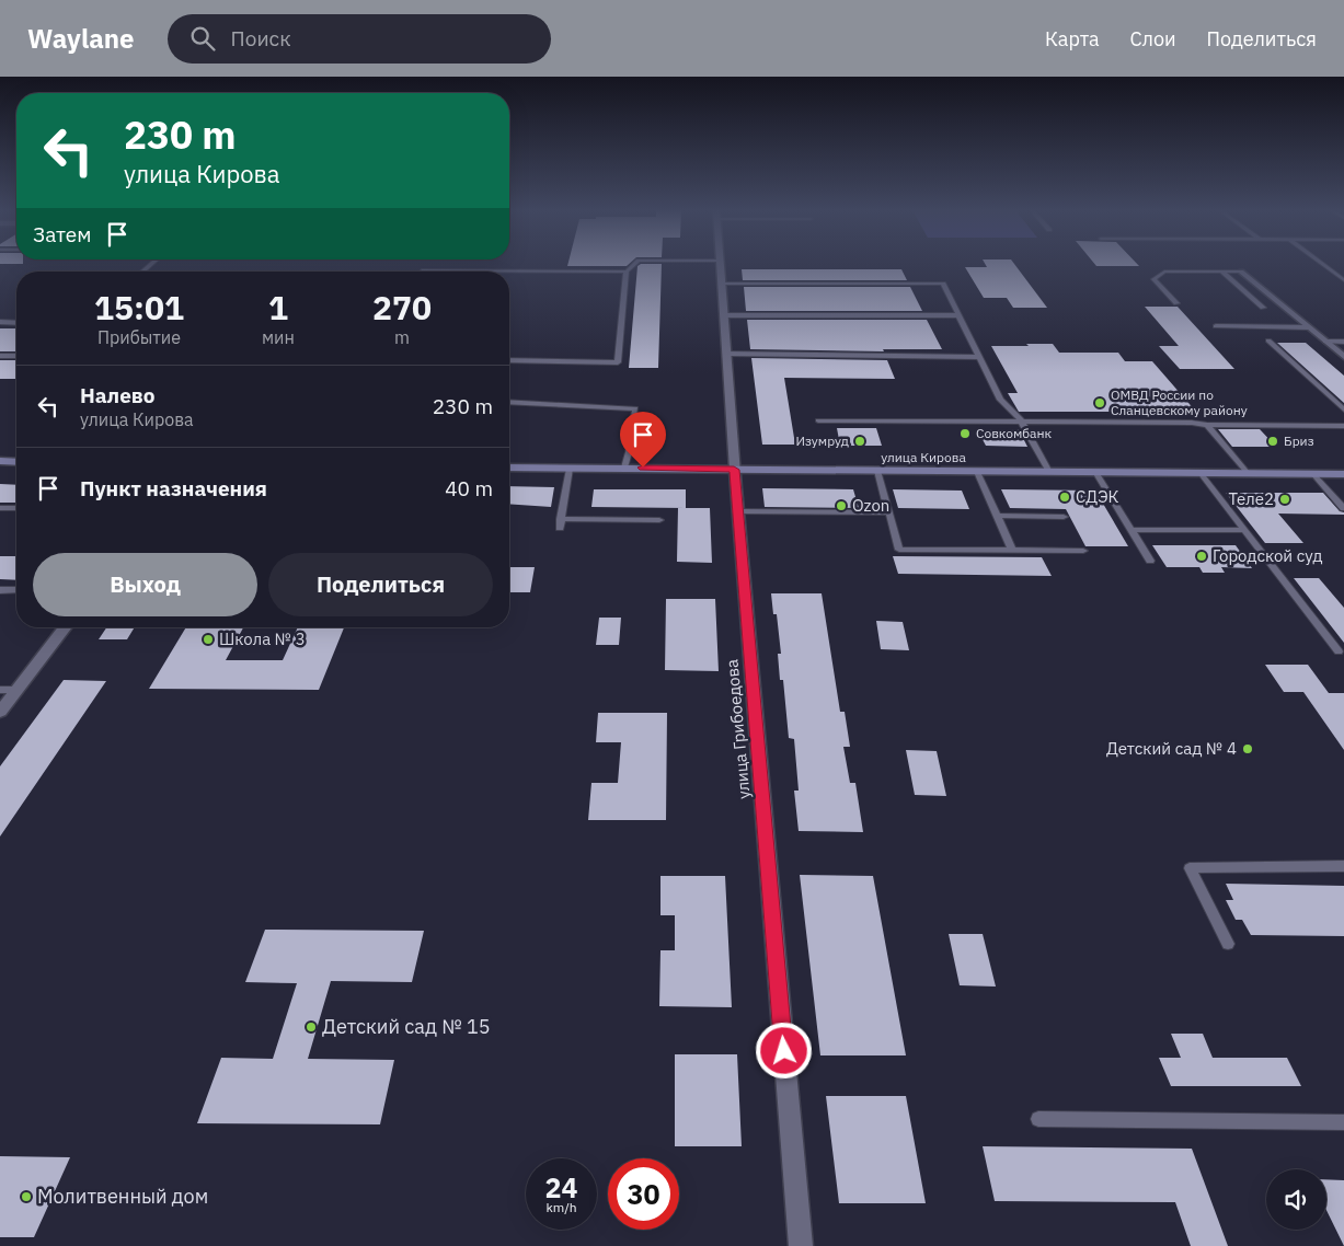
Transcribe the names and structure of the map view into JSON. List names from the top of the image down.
{
  "streets": {
    "street": ["улица Кирова", "улица Грибоедова"]
  },
  "crossings": [
    ["улица Кирова", "улица Грибоедова"]
  ],
  "places": [
    "ОМВД России по Сланцевскому району",
    "Совкомбанк",
    "Изумруд",
    "Бриз",
    "СДЭК",
    "Теле2",
    "Ozon",
    "Городской суд",
    "Школа № 3",
    "Детский сад № 4",
    "Детский сад № 15",
    "Молитвенный дом"
  ],
  "page": {
    "header": "Waylane",
    "search": "Поиск",
    "nav": ["Карта", "Слои", "Поделиться"],
    "turn": ["230 m", "улица Кирова"],
    "then": "Затем",
    "eta": [
      "15:01",
      "Прибытие",
      "1",
      "мин",
      "270",
      "m"
    ],
    "list": [
      {
        "name": "Налево",
        "note": "улица Кирова",
        "value": "230 m"
      },
      {
        "name": "Пункт назначения",
        "value": "40 m"
      }
    ],
    "buttons": ["Выход", "Поделиться"],
    "speed": "24 km/h",
    "limit": "30"
  }
}
